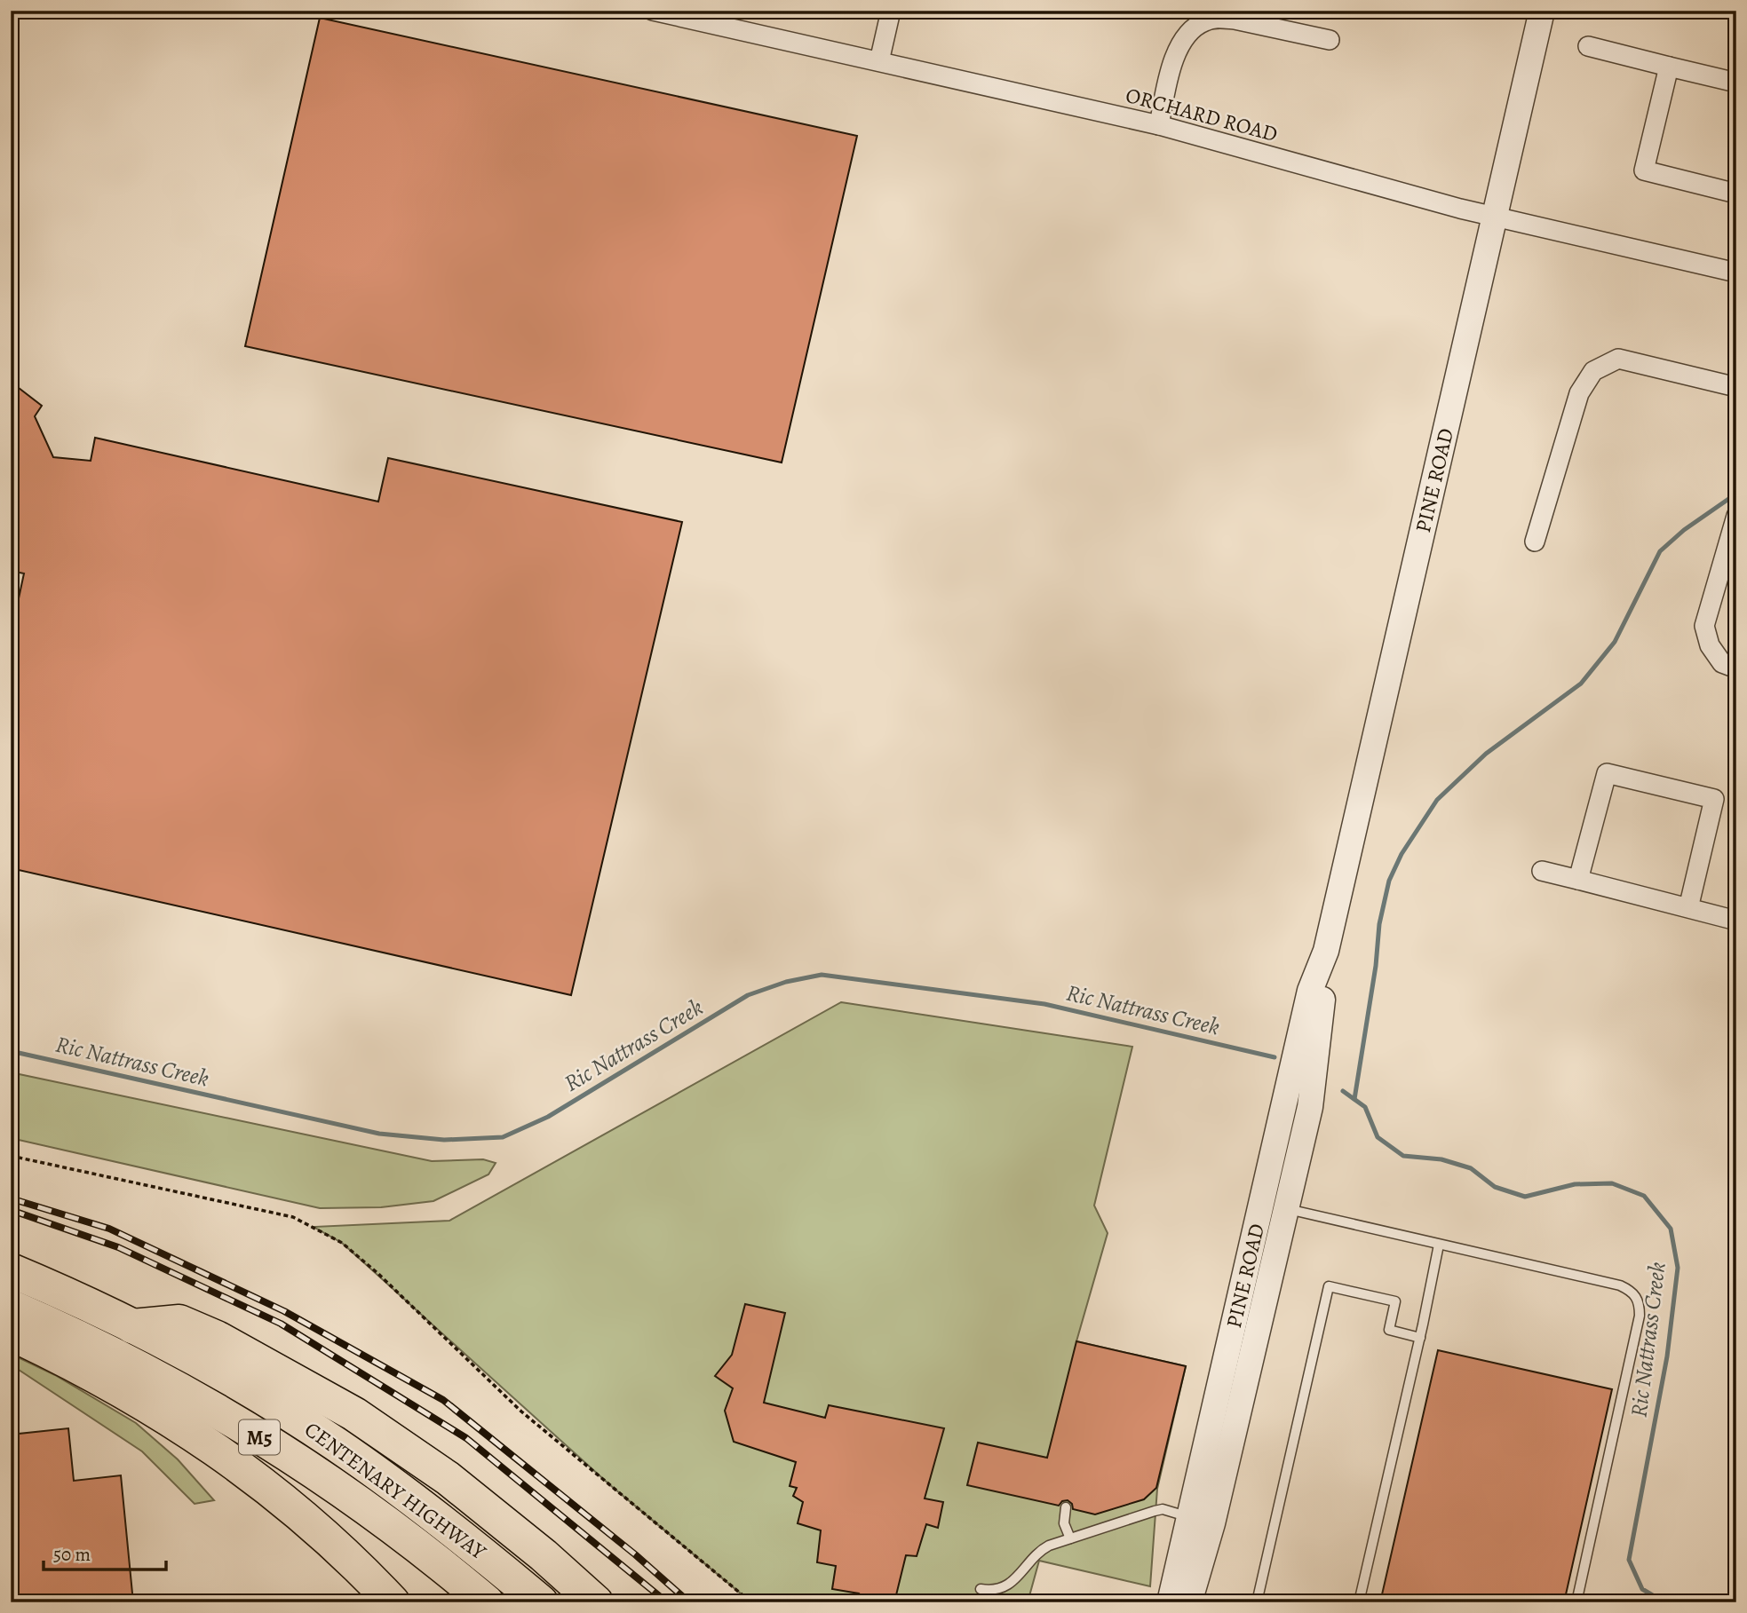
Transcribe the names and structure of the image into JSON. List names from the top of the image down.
{
  "streets": {
    "highway": ["M5", "CENTENARY HIGHWAY"],
    "street": ["ORCHARD ROAD", "PINE ROAD"]
  },
  "crossings": [
    ["ORCHARD ROAD", "PINE ROAD"]
  ],
  "water": ["Ric Nattrass Creek"],
  "scale_bar": "50 m"
}
